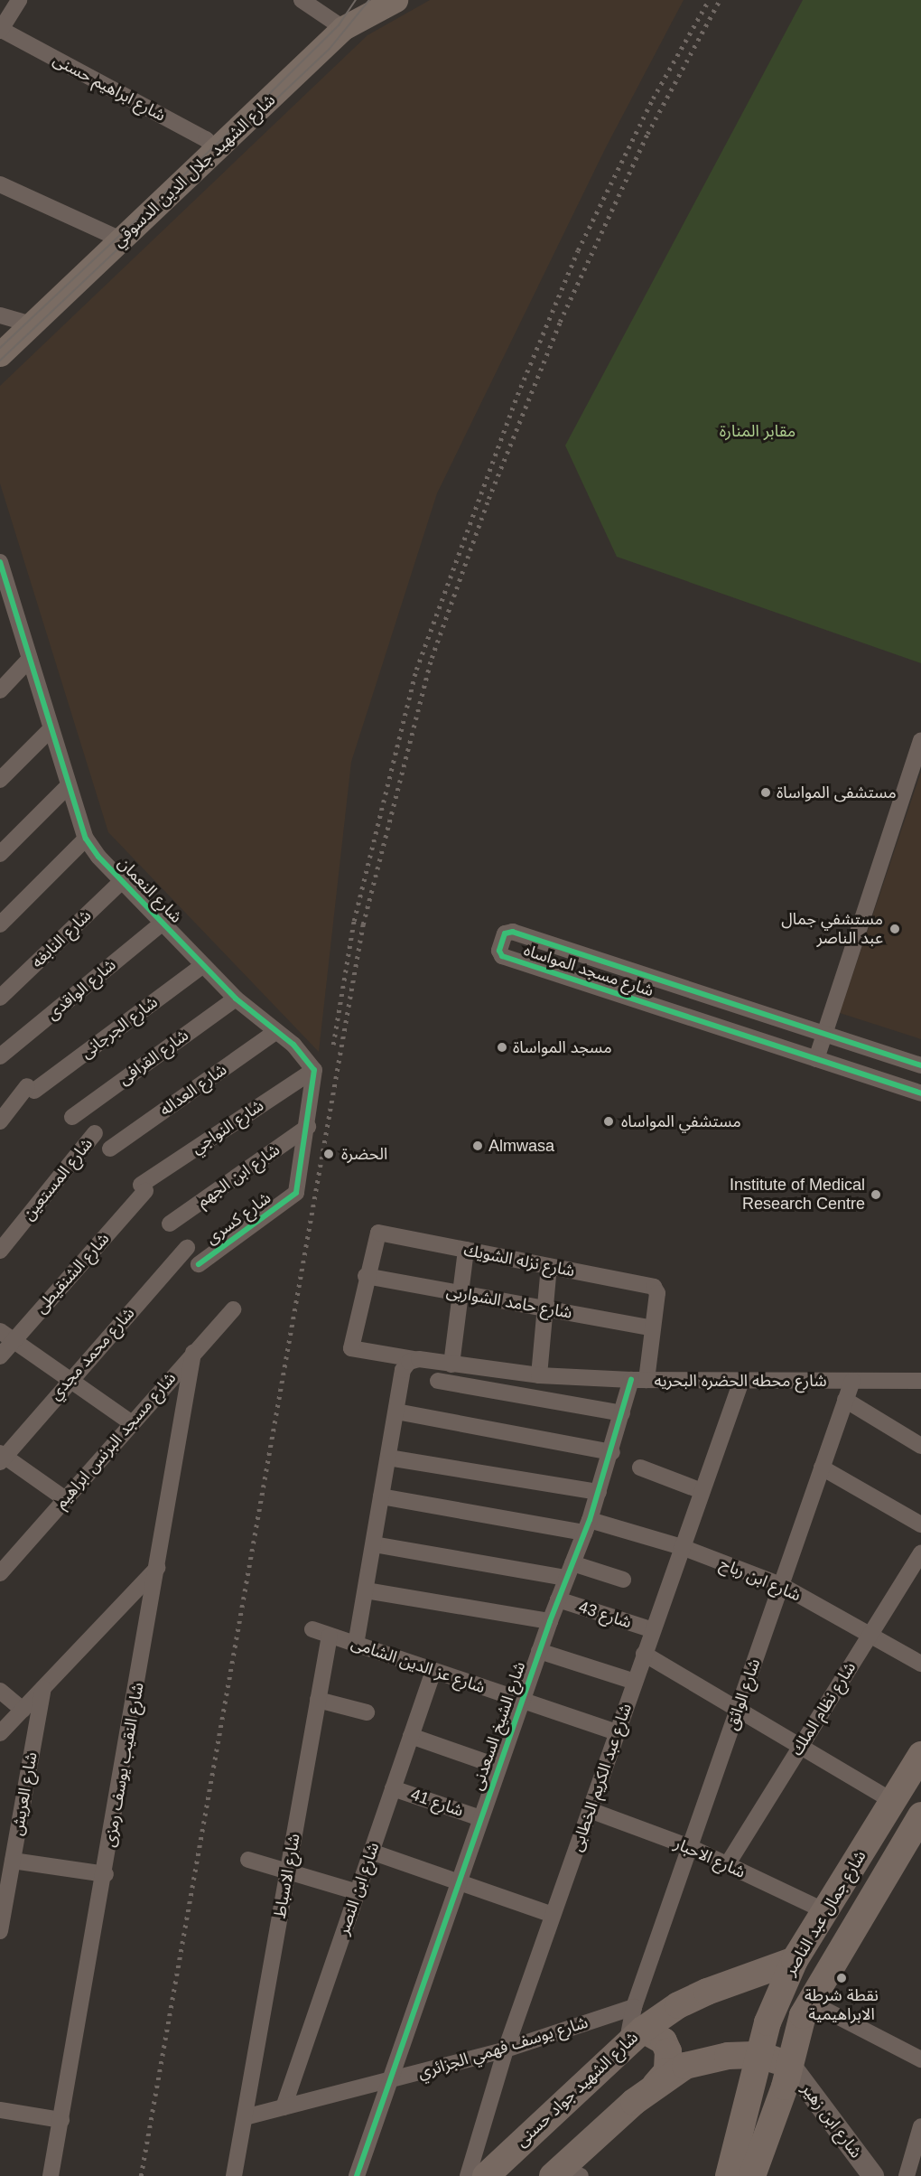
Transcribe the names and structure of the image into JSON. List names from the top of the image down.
{
  "streets": {
    "main road": ["شارع الشهيد جلال الدين الدسوقي", "شارع جمال عبد الناصر", "شارع الشهيد جواد حسنى"],
    "street": [
      "شارع ابراهيم حسنى",
      "شارع النعمان",
      "شارع النابغه",
      "شارع مسجد المواساه",
      "شارع الواقدى",
      "شارع الجرجانى",
      "شارع القرافى",
      "شارع العداله",
      "شارع النواجي",
      "شارع ابن الجهم",
      "شارع المستعين",
      "شارع كسرى",
      "شارع نزله الشويك",
      "شارع الشنقيطى",
      "شارع حامد الشواربى",
      "شارع محمد مجدي",
      "شارع محطه الحضره البحريه",
      "شارع مسجد البرنس ابراهيم",
      "شارع ابن رباح",
      "شارع 43",
      "شارع عز الدين الشامى",
      "شارع الواثق",
      "شارع نظام الملك",
      "شارع الشيخ السعدنى",
      "شارع النقيب يوسف رمزى",
      "شارع عبد الكريم الخطابى",
      "شارع العريش",
      "شارع 41",
      "شارع الاحبار",
      "شارع الاسباط",
      "شارع ابن النصر",
      "شارع يوسف فهمي الجزائري",
      "شارع ابن زهير"
    ]
  },
  "crossings": [
    ["شارع ابراهيم حسنى", "شارع الشهيد جلال الدين الدسوقي"],
    ["شارع النعمان", "شارع النابغه"],
    ["شارع النعمان", "شارع الواقدى"],
    ["شارع النعمان", "شارع الجرجانى"],
    ["شارع النعمان", "شارع القرافى"],
    ["شارع النعمان", "شارع العداله"],
    ["شارع النعمان", "شارع النواجي"],
    ["شارع النواجي", "شارع الشنقيطى"],
    ["شارع ابن الجهم", "شارع كسرى"],
    ["شارع نزله الشويك", "شارع حامد الشواربى"],
    ["شارع نزله الشويك", "شارع محطه الحضره البحريه"],
    ["شارع نزله الشويك", "شارع الشيخ السعدنى"],
    ["شارع حامد الشواربى", "شارع محطه الحضره البحريه"],
    ["شارع حامد الشواربى", "شارع الشيخ السعدنى"],
    ["شارع محطه الحضره البحريه", "شارع الواثق"],
    ["شارع محطه الحضره البحريه", "شارع الشيخ السعدنى"],
    ["شارع محطه الحضره البحريه", "شارع عبد الكريم الخطابى"],
    ["شارع مسجد البرنس ابراهيم", "شارع النقيب يوسف رمزى"],
    ["شارع ابن رباح", "شارع الواثق"],
    ["شارع ابن رباح", "شارع نظام الملك"],
    ["شارع ابن رباح", "شارع الشيخ السعدنى"],
    ["شارع ابن رباح", "شارع عبد الكريم الخطابى"],
    ["شارع 43", "شارع الشيخ السعدنى"],
    ["شارع 43", "شارع عبد الكريم الخطابى"],
    ["شارع عز الدين الشامى", "شارع الشيخ السعدنى"],
    ["شارع عز الدين الشامى", "شارع عبد الكريم الخطابى"],
    ["شارع عز الدين الشامى", "شارع الاسباط"],
    ["شارع عز الدين الشامى", "شارع ابن النصر"],
    ["شارع الواثق", "شارع الاحبار"],
    ["شارع الواثق", "شارع يوسف فهمي الجزائري"],
    ["شارع الواثق", "شارع الشهيد جواد حسنى"],
    ["شارع نظام الملك", "شارع الاحبار"],
    ["شارع الشيخ السعدنى", "شارع 41"],
    ["شارع الشيخ السعدنى", "شارع يوسف فهمي الجزائري"],
    ["شارع عبد الكريم الخطابى", "شارع الاحبار"],
    ["شارع عبد الكريم الخطابى", "شارع يوسف فهمي الجزائري"],
    ["شارع 41", "شارع ابن النصر"],
    ["شارع الاحبار", "شارع جمال عبد الناصر"],
    ["شارع الاسباط", "شارع يوسف فهمي الجزائري"],
    ["شارع ابن النصر", "شارع يوسف فهمي الجزائري"],
    ["شارع جمال عبد الناصر", "شارع الشهيد جواد حسنى"],
    ["شارع جمال عبد الناصر", "شارع ابن زهير"],
    ["شارع يوسف فهمي الجزائري", "شارع الشهيد جواد حسنى"]
  ],
  "parks": ["مقابر المنارة"],
  "places": [
    "مستشفى المواساة",
    "مستشفي جمال عبد الناصر",
    "مسجد المواساة",
    "مستشفي المواساه",
    "Almwasa",
    "الحضرة",
    "Institute of Medical Research Centre",
    "نقطة شرطة الابراهيمية"
  ]
}
